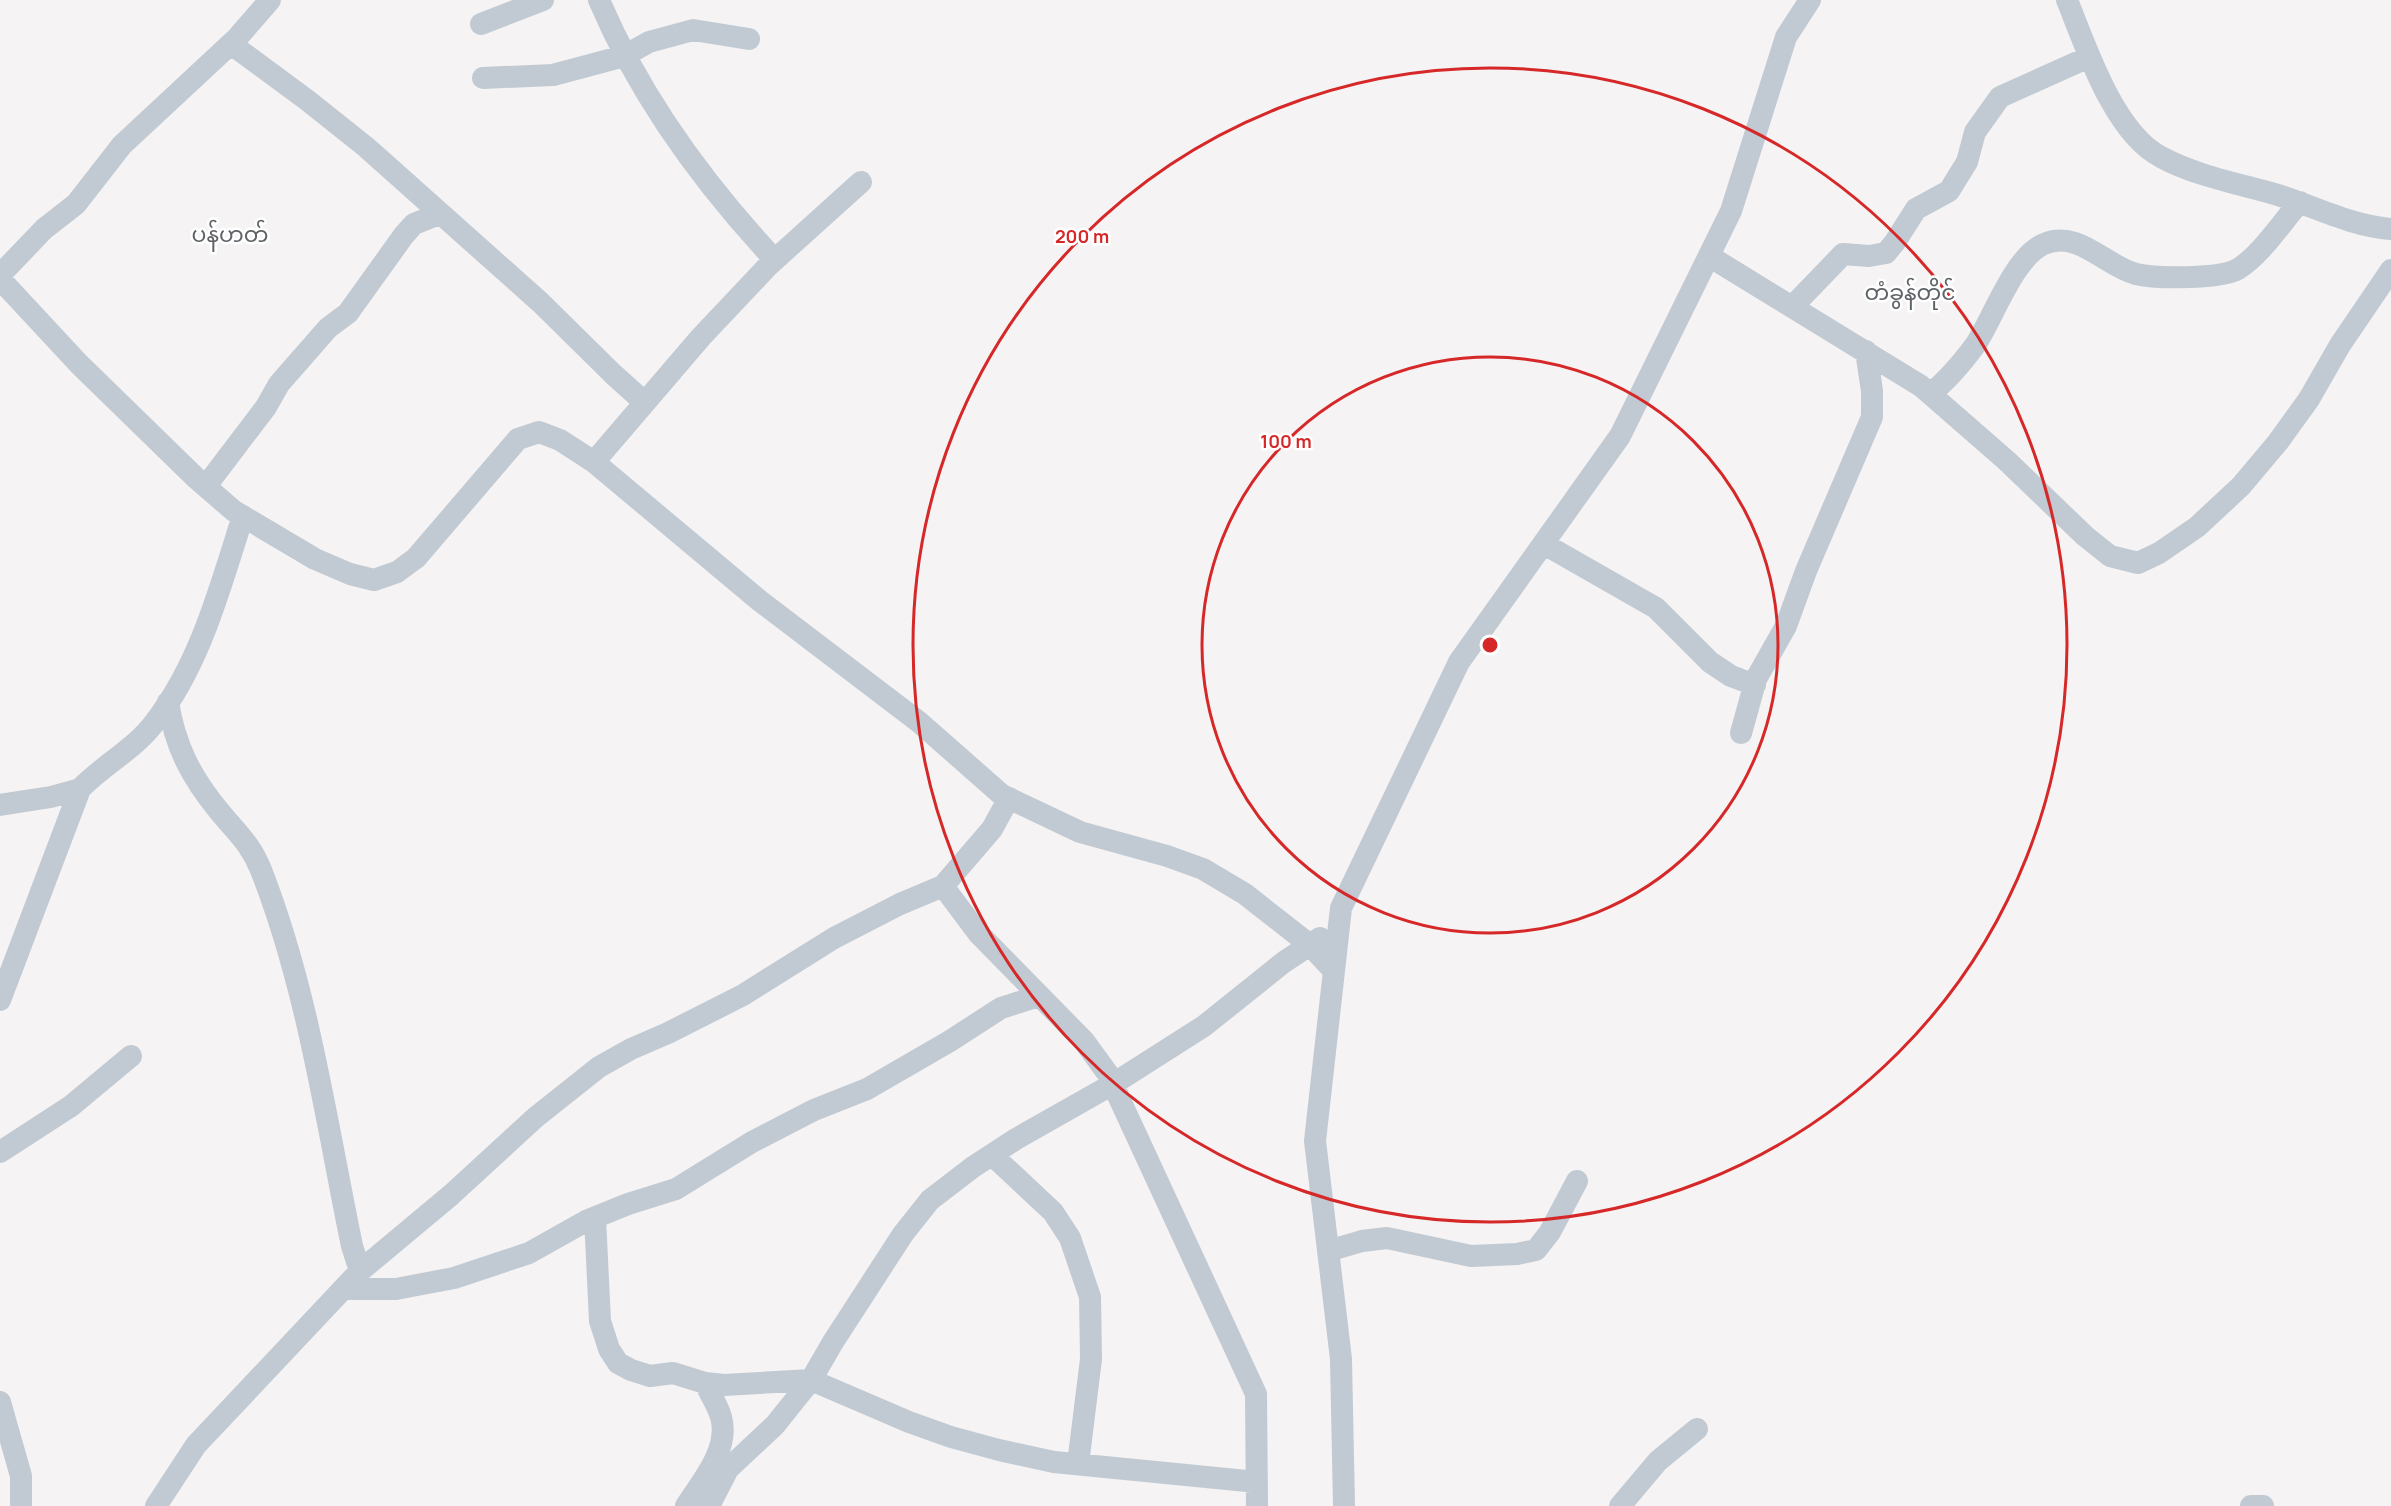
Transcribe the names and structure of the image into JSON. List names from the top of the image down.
{
  "districts": ["ပန်ဟတ်", "တံခွန်တိုင်"],
  "rings": ["200 m", "100 m"]
}
